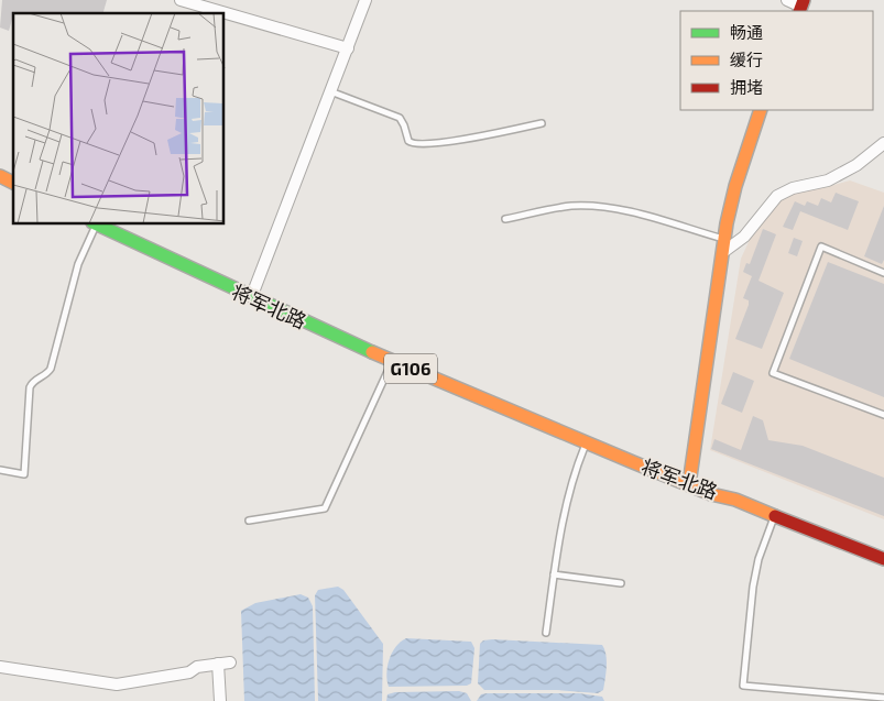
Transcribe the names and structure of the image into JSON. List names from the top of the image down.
{
  "streets": {
    "main road": ["将军北路", "G106"]
  },
  "crossings": [
    ["将军北路", "G106"]
  ],
  "legend": ["畅通", "缓行", "拥堵"]
}
